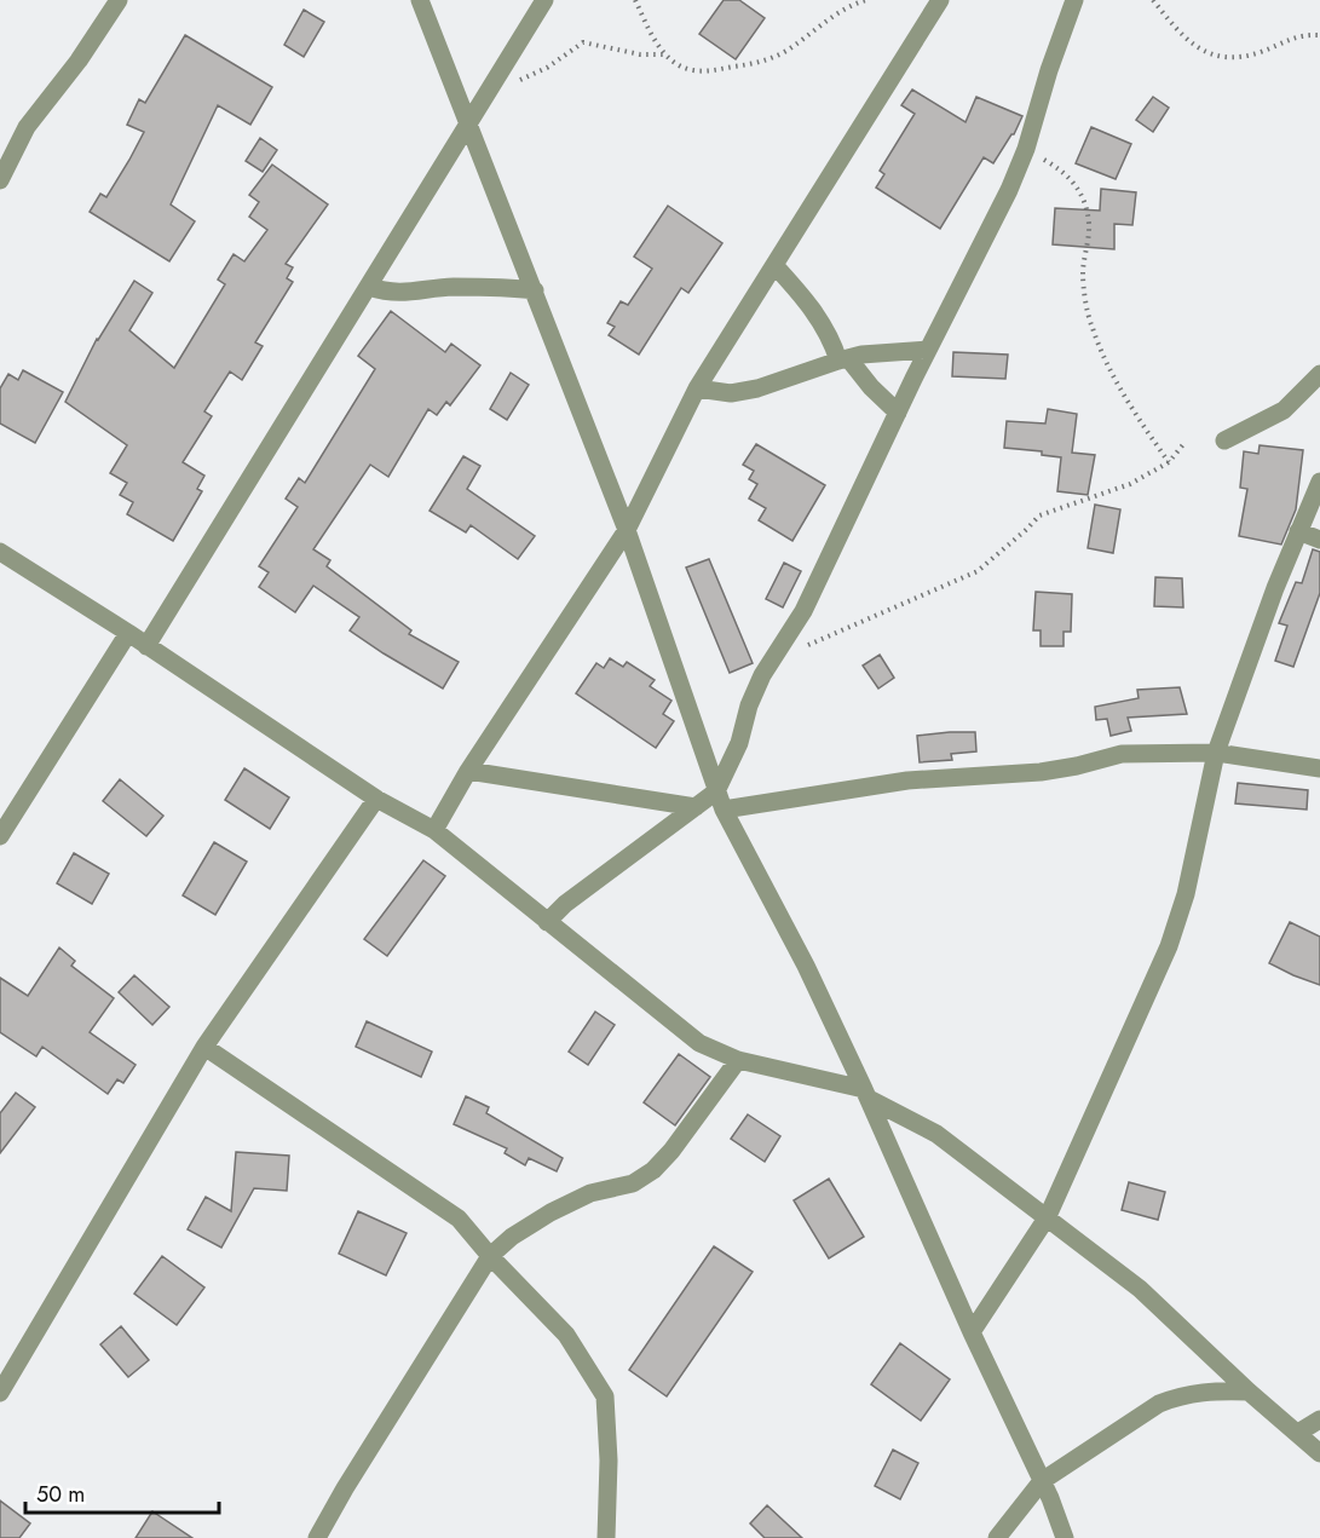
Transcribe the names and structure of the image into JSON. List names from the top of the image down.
{
  "scale_bar": "50 m"
}
